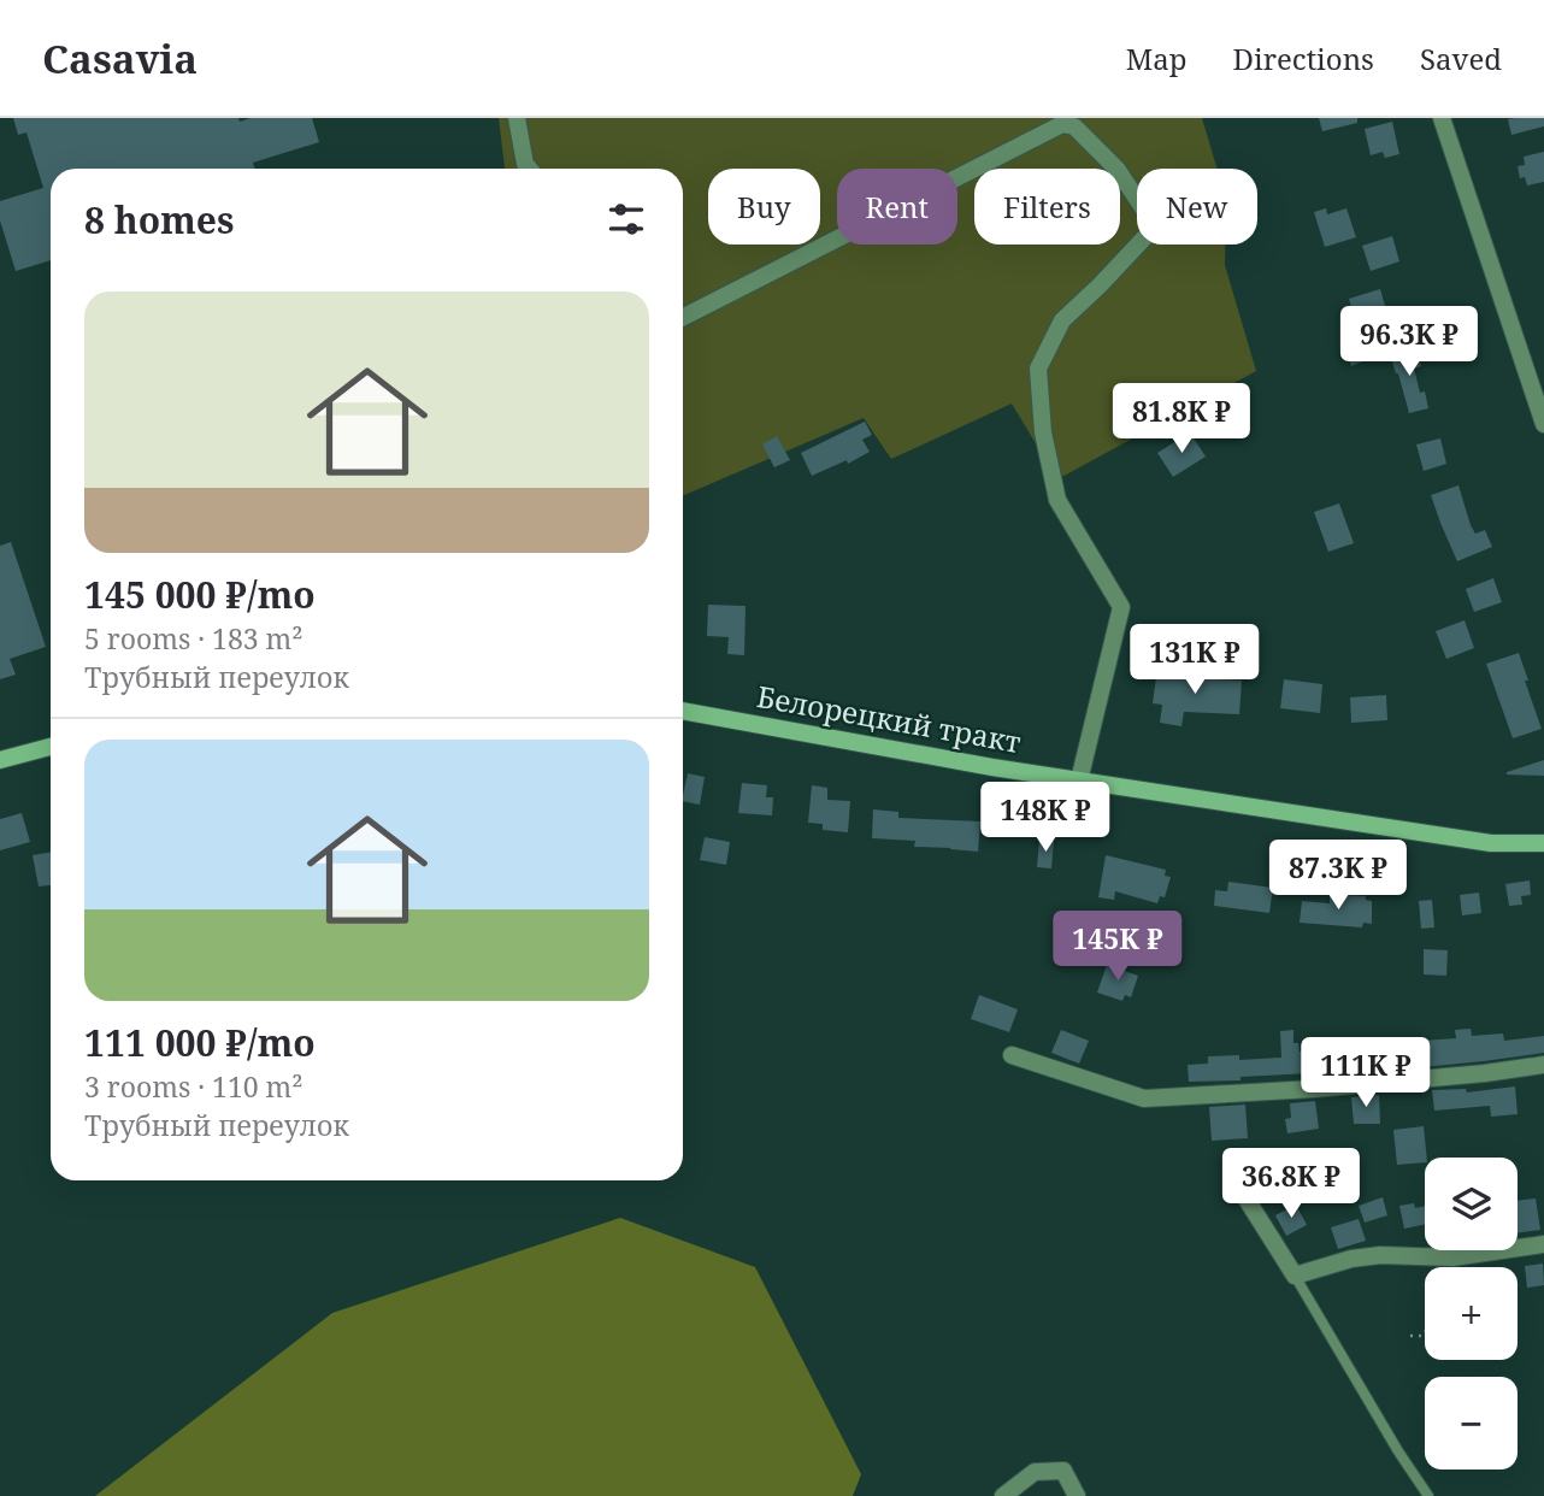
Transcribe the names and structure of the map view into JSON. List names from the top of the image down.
{
  "streets": {
    "street": ["Белорецкий тракт"]
  },
  "page": {
    "header": "Casavia",
    "nav": ["Map", "Directions", "Saved"],
    "chip": [
      "Buy",
      "Rent",
      "Filters",
      "New"
    ],
    "heading": "8 homes",
    "list": [
      {
        "name": "145 000 ₽/mo",
        "note": "5 rooms · 183 m² · Трубный переулок"
      },
      {
        "name": "111 000 ₽/mo",
        "note": "3 rooms · 110 m² · Трубный переулок"
      }
    ],
    "price": [
      "96.3K ₽",
      "81.8K ₽",
      "131K ₽",
      "148K ₽",
      "87.3K ₽",
      "145K ₽",
      "111K ₽",
      "36.8K ₽"
    ],
    "map_buttons": ["+", "−"]
  }
}
